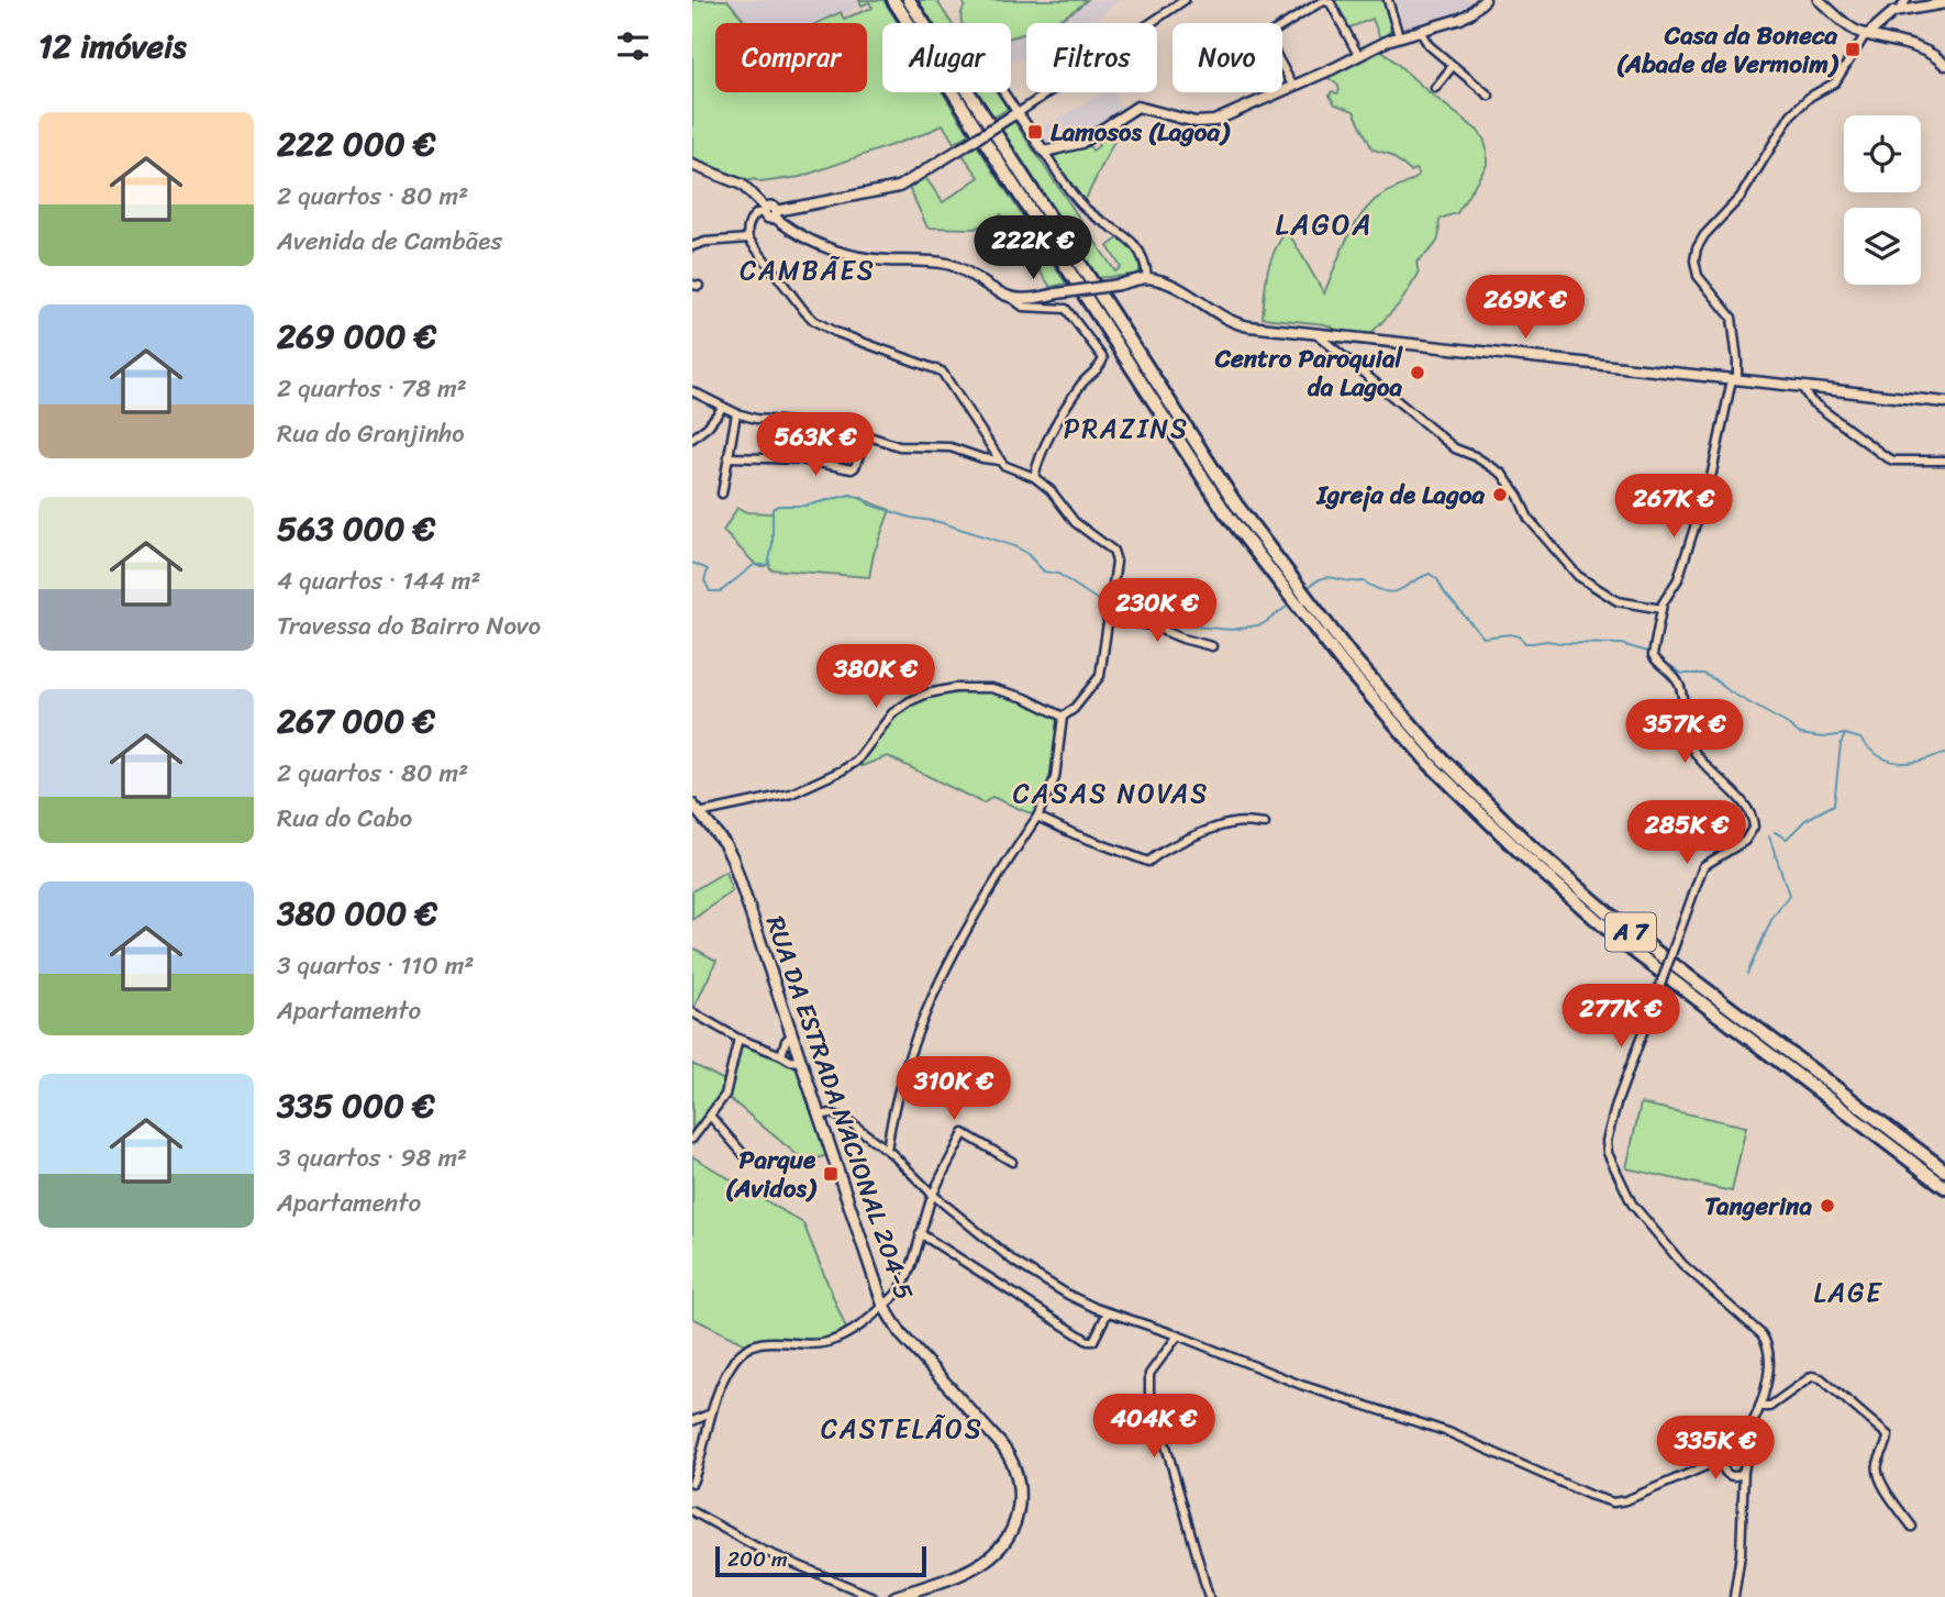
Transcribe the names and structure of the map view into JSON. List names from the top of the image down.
{
  "streets": {
    "highway": ["A 7"],
    "main road": ["RUA DA ESTRADA NACIONAL 204-5"]
  },
  "districts": [
    "LAGOA",
    "CAMBÃES",
    "PRAZINS",
    "CASAS NOVAS",
    "LAGE",
    "CASTELÃOS"
  ],
  "places": {
    "transit": ["Casa da Boneca (Abade de Vermoim)", "Lamosos (Lagoa)", "Parque (Avidos)"],
    "other": ["Centro Paroquial da Lagoa", "Igreja de Lagoa", "Tangerina"]
  },
  "scale_bar": "200 m",
  "page": {
    "heading": "12 imóveis",
    "chip": [
      "Comprar",
      "Alugar",
      "Filtros",
      "Novo"
    ],
    "list": [
      {
        "name": "222 000 €",
        "note": "2 quartos · 80 m² · Avenida de Cambães"
      },
      {
        "name": "269 000 €",
        "note": "2 quartos · 78 m² · Rua do Granjinho"
      },
      {
        "name": "563 000 €",
        "note": "4 quartos · 144 m² · Travessa do Bairro Novo"
      },
      {
        "name": "267 000 €",
        "note": "2 quartos · 80 m² · Rua do Cabo"
      },
      {
        "name": "380 000 €",
        "note": "3 quartos · 110 m² · Apartamento"
      },
      {
        "name": "335 000 €",
        "note": "3 quartos · 98 m² · Apartamento"
      }
    ],
    "price": [
      "222K €",
      "269K €",
      "563K €",
      "267K €",
      "230K €",
      "380K €",
      "357K €",
      "285K €",
      "277K €",
      "310K €",
      "404K €",
      "335K €"
    ],
    "scale": "200 m"
  }
}
